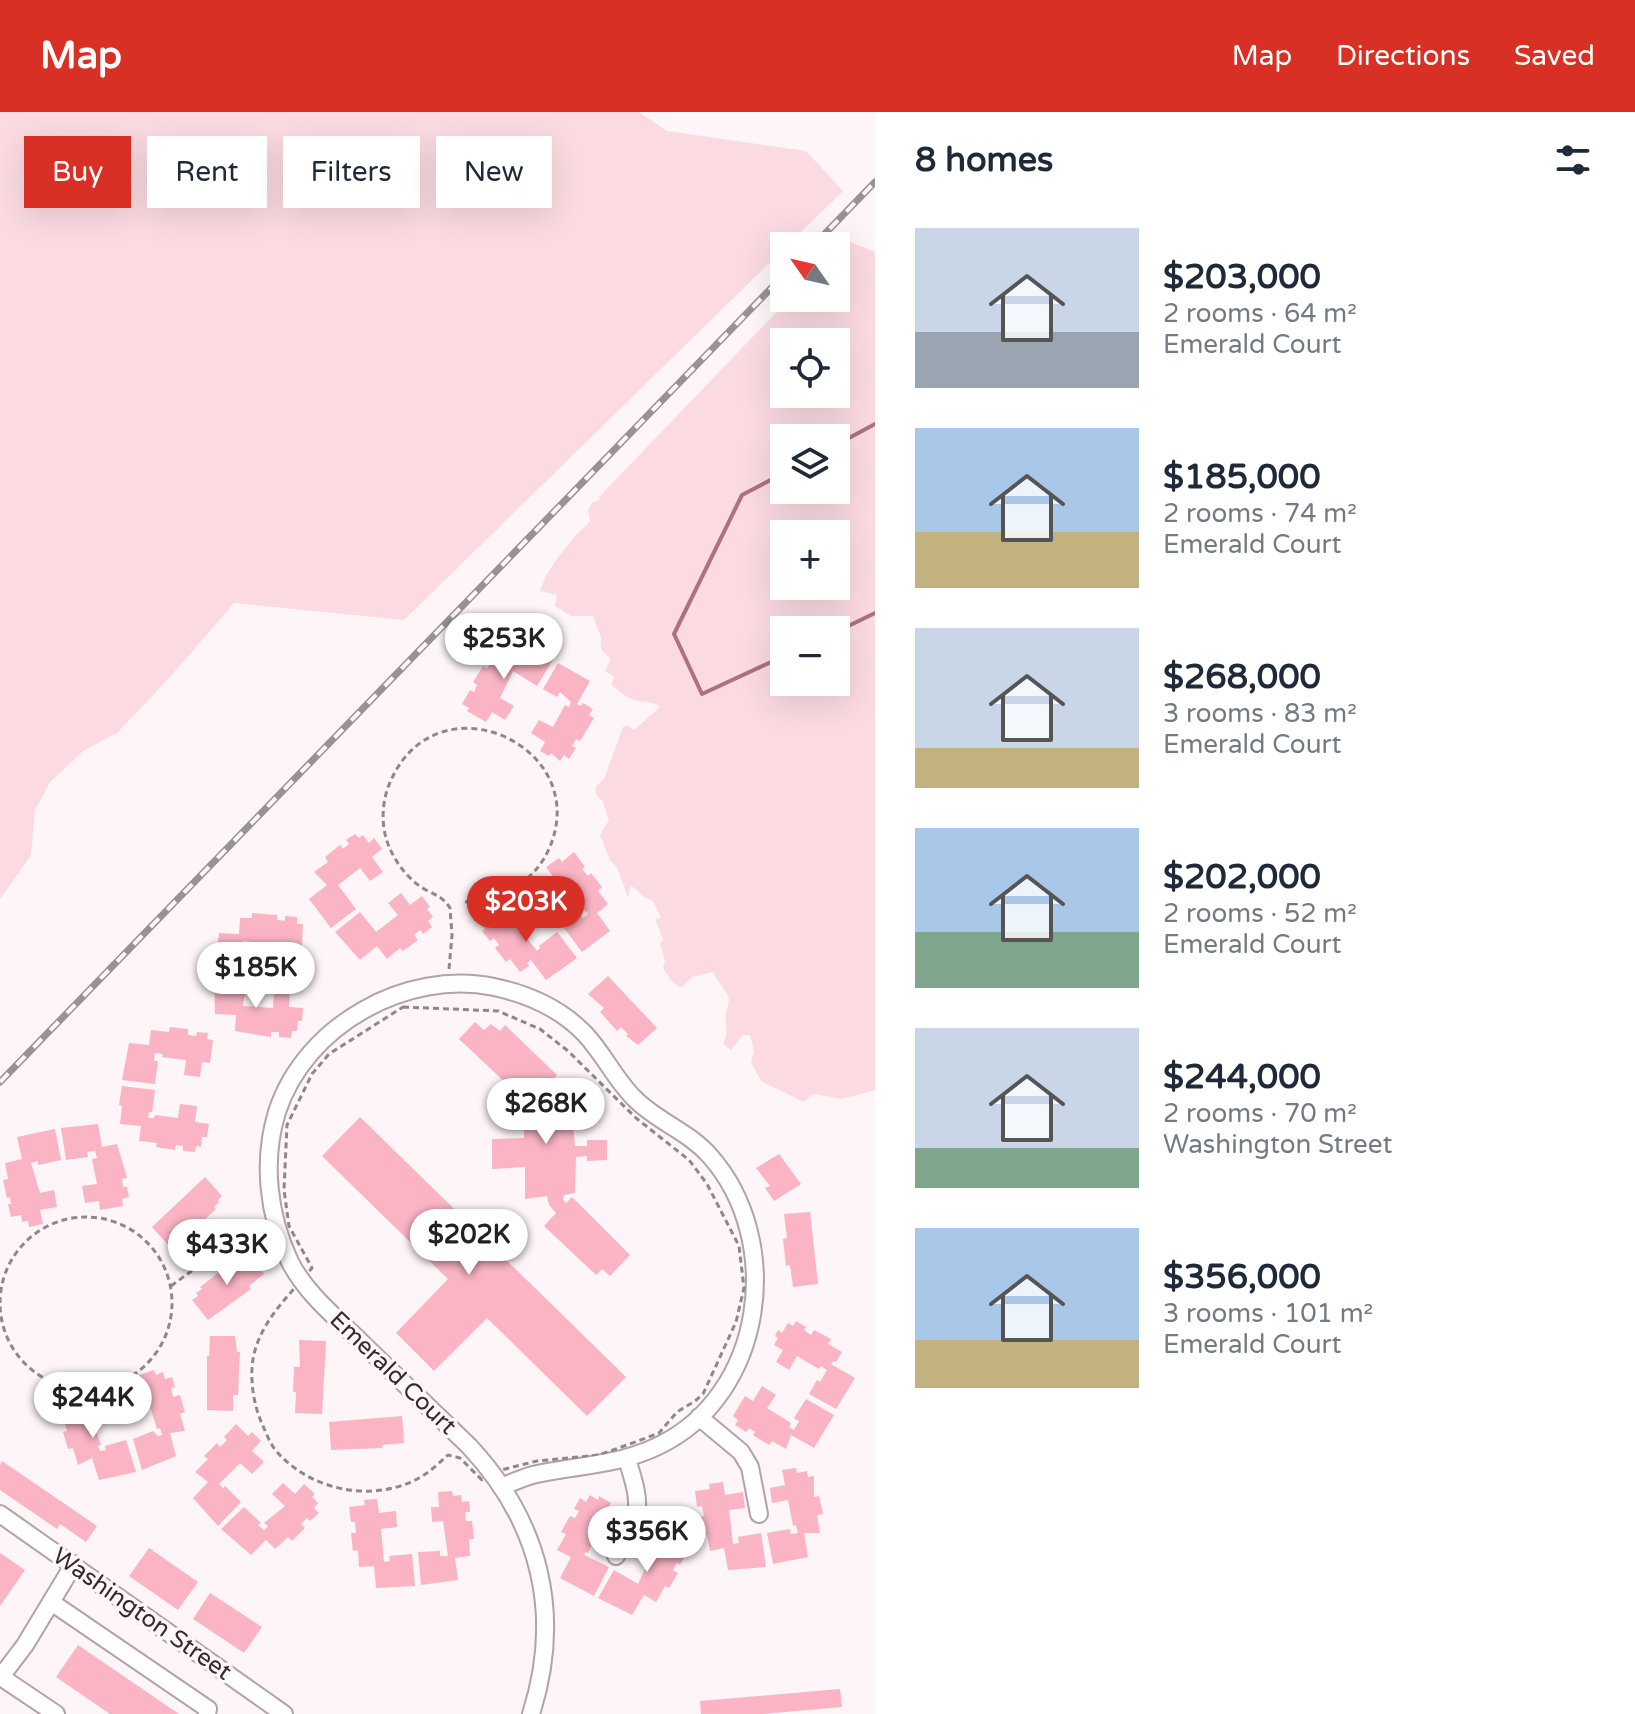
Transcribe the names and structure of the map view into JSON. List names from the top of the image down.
{
  "streets": {
    "street": ["Emerald Court", "Washington Street"]
  },
  "north": "top left",
  "page": {
    "header": "Map",
    "nav": ["Map", "Directions", "Saved"],
    "heading": "8 homes",
    "chip": [
      "Buy",
      "Rent",
      "Filters",
      "New"
    ],
    "list": [
      {
        "name": "$203,000",
        "note": "2 rooms · 64 m² · Emerald Court"
      },
      {
        "name": "$185,000",
        "note": "2 rooms · 74 m² · Emerald Court"
      },
      {
        "name": "$268,000",
        "note": "3 rooms · 83 m² · Emerald Court"
      },
      {
        "name": "$202,000",
        "note": "2 rooms · 52 m² · Emerald Court"
      },
      {
        "name": "$244,000",
        "note": "2 rooms · 70 m² · Washington Street"
      },
      {
        "name": "$356,000",
        "note": "3 rooms · 101 m² · Emerald Court"
      }
    ],
    "map_buttons": ["+", "−"],
    "price": [
      "$253K",
      "$203K",
      "$185K",
      "$268K",
      "$202K",
      "$433K",
      "$244K",
      "$356K"
    ]
  }
}
